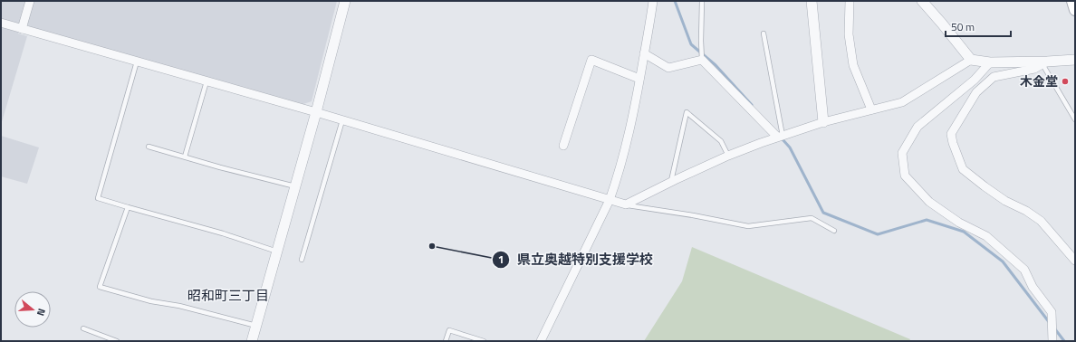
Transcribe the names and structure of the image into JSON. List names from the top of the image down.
{
  "districts": ["昭和町三丁目"],
  "places": ["木金堂", "県立奥越特別支援学校"],
  "scale_bar": "50 m",
  "north": "right"
}
